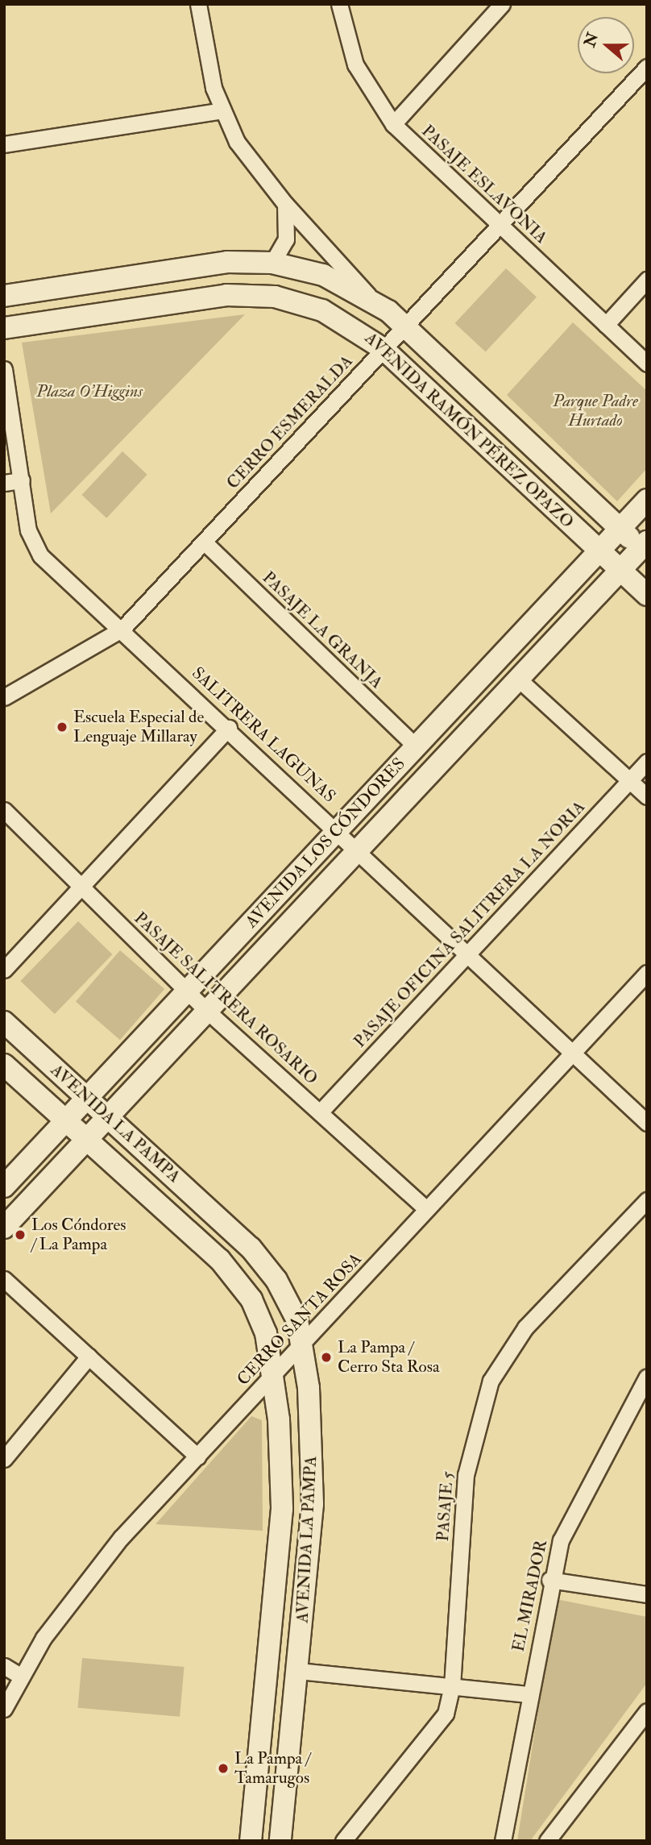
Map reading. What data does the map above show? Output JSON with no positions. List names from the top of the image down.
{
  "streets": {
    "street": [
      "PASAJE ESLAVONIA",
      "CERRO ESMERALDA",
      "AVENIDA RAMÓN PÉREZ OPAZO",
      "PASAJE LA GRANJA",
      "SALITRERA LAGUNAS",
      "AVENIDA LOS CÓNDORES",
      "PASAJE OFICINA SALITRERA LA NORIA",
      "PASAJE SALITRERA ROSARIO",
      "AVENIDA LA PAMPA",
      "CERRO SANTA ROSA",
      "PASAJE 5",
      "EL MIRADOR"
    ]
  },
  "crossings": [
    ["PASAJE ESLAVONIA", "CERRO ESMERALDA"],
    ["CERRO ESMERALDA", "AVENIDA RAMÓN PÉREZ OPAZO"],
    ["CERRO ESMERALDA", "PASAJE LA GRANJA"],
    ["CERRO ESMERALDA", "SALITRERA LAGUNAS"],
    ["AVENIDA RAMÓN PÉREZ OPAZO", "AVENIDA LOS CÓNDORES"],
    ["PASAJE LA GRANJA", "AVENIDA LOS CÓNDORES"],
    ["SALITRERA LAGUNAS", "AVENIDA LOS CÓNDORES"],
    ["SALITRERA LAGUNAS", "PASAJE OFICINA SALITRERA LA NORIA"],
    ["SALITRERA LAGUNAS", "CERRO SANTA ROSA"],
    ["AVENIDA LOS CÓNDORES", "PASAJE SALITRERA ROSARIO"],
    ["AVENIDA LOS CÓNDORES", "AVENIDA LA PAMPA"],
    ["PASAJE OFICINA SALITRERA LA NORIA", "PASAJE SALITRERA ROSARIO"],
    ["PASAJE SALITRERA ROSARIO", "CERRO SANTA ROSA"],
    ["AVENIDA LA PAMPA", "CERRO SANTA ROSA"]
  ],
  "parks": ["Plaza O'Higgins", "Parque Padre Hurtado"],
  "places": [
    "Escuela Especial de Lenguaje Millaray",
    "Los Cóndores / La Pampa",
    "La Pampa / Cerro Sta Rosa",
    "La Pampa / Tamarugos"
  ],
  "north": "left"
}
